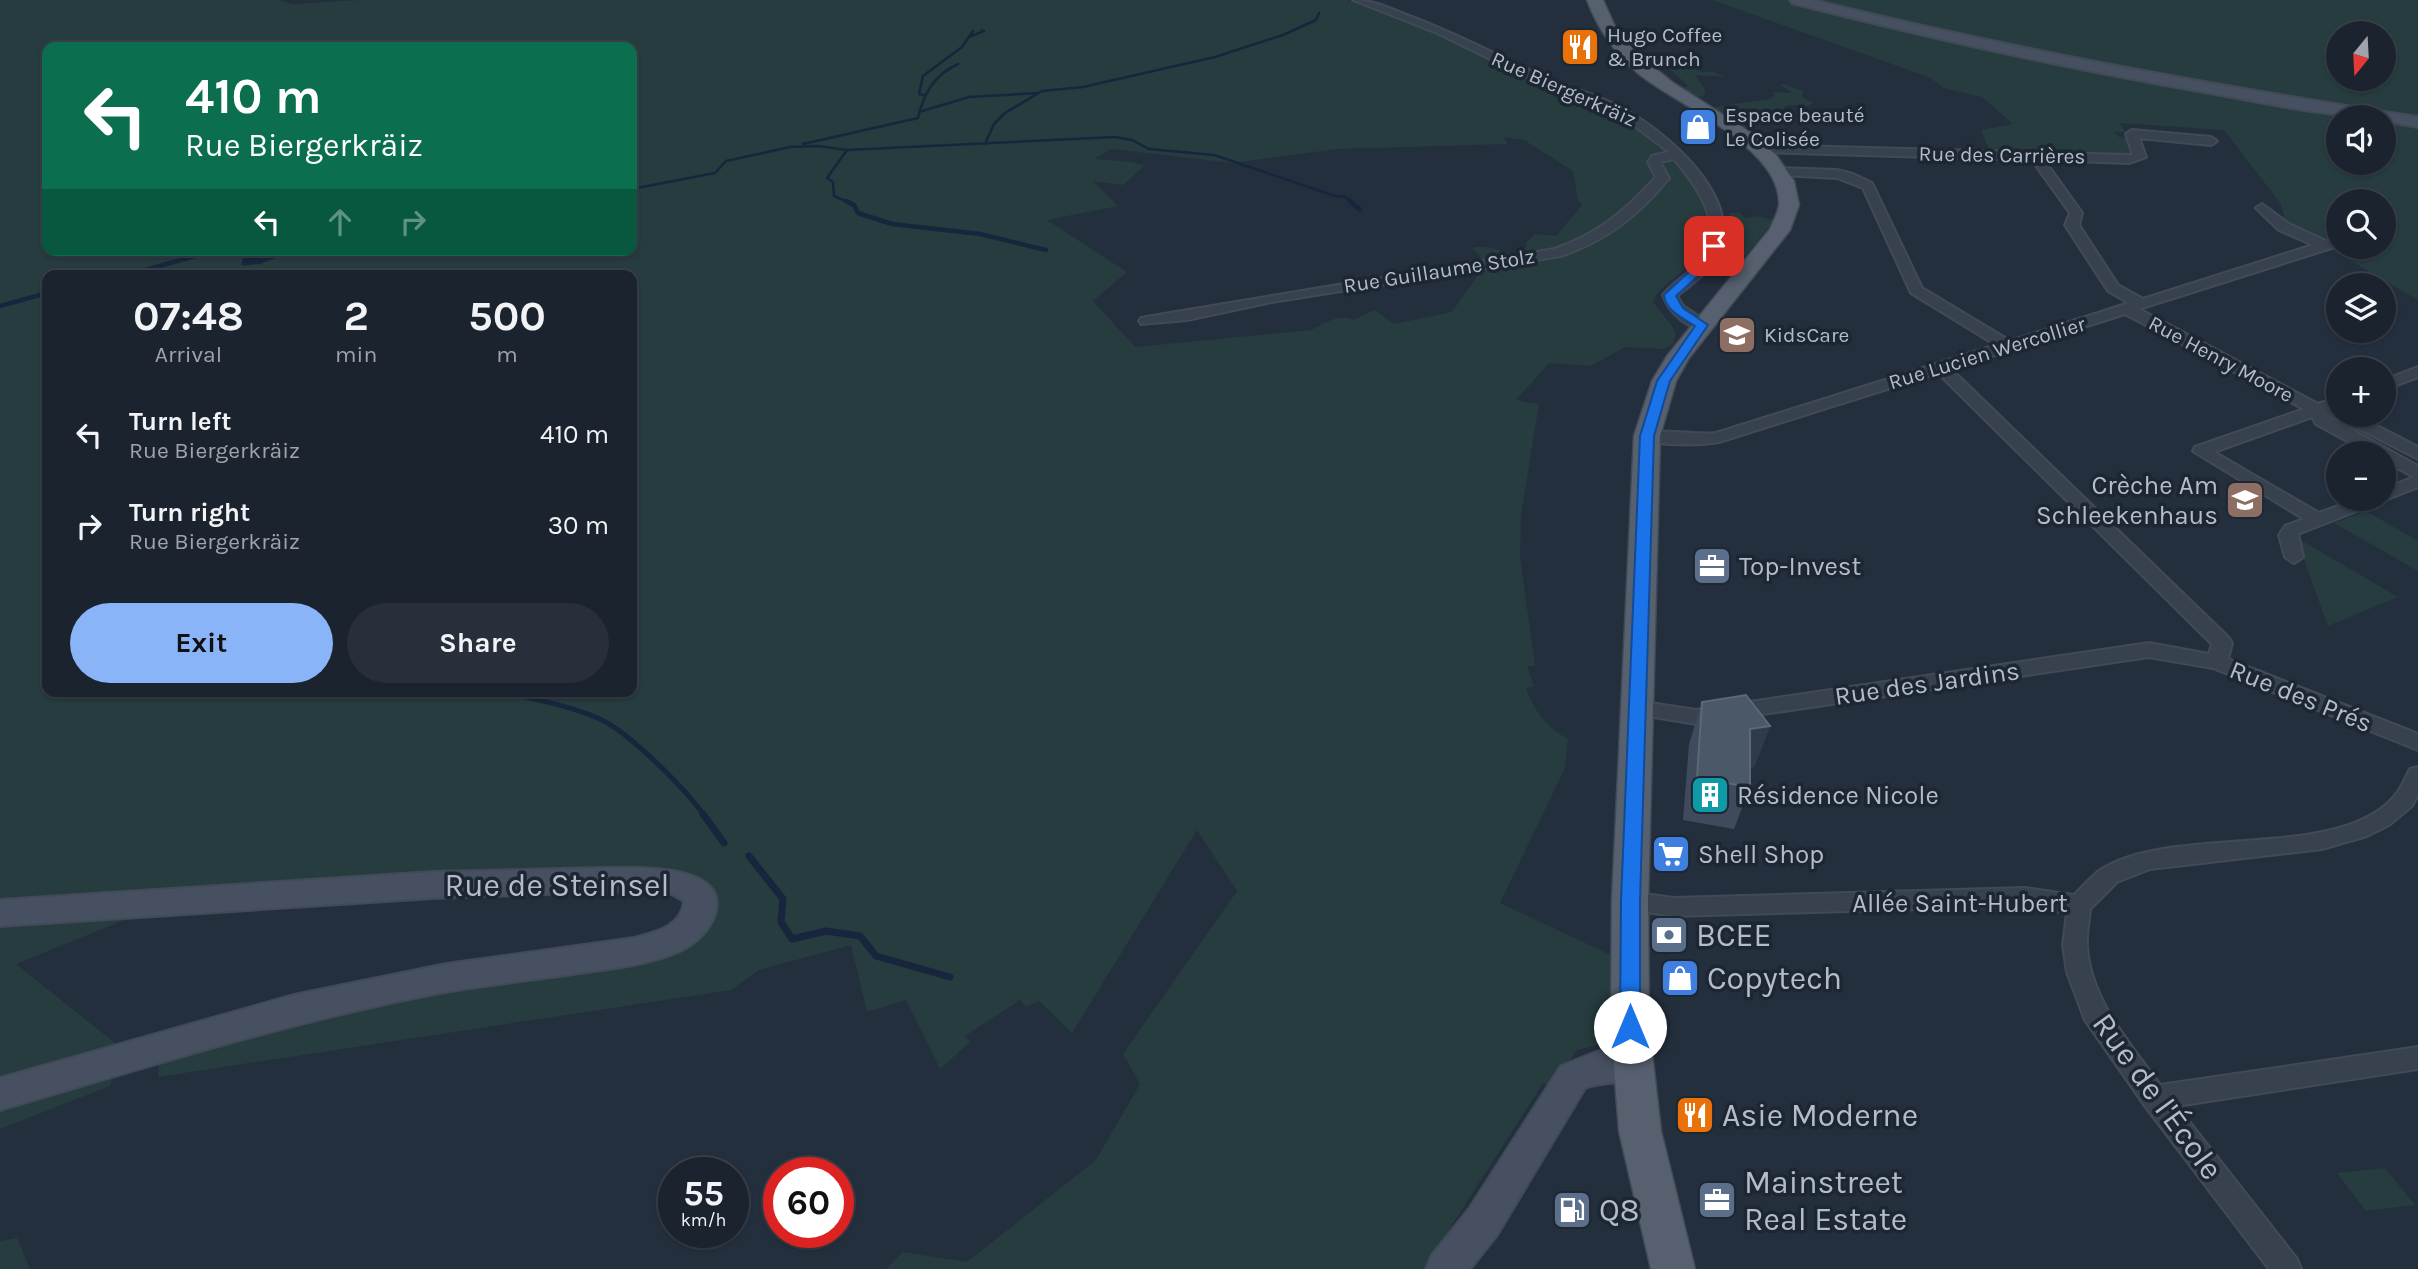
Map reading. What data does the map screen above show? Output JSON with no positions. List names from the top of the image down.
{
  "streets": {
    "street": [
      "Rue Biergerkräiz",
      "Rue des Carrières",
      "Rue Guillaume Stolz",
      "Rue Lucien Wercollier",
      "Rue Henry Moore",
      "Rue des Jardins",
      "Rue des Prés",
      "Rue de Steinsel",
      "Allée Saint-Hubert",
      "Rue de l'École"
    ]
  },
  "crossings": [
    ["Rue Biergerkräiz", "Rue Guillaume Stolz"],
    ["Rue des Carrières", "Rue Henry Moore"],
    ["Rue Lucien Wercollier", "Rue Henry Moore"],
    ["Rue Lucien Wercollier", "Rue des Prés"],
    ["Rue des Jardins", "Rue des Prés"],
    ["Allée Saint-Hubert", "Rue de l'École"]
  ],
  "places": {
    "restaurant": ["Hugo Coffee & Brunch", "Asie Moderne"],
    "shop": ["Espace beauté Le Colisée", "Copytech"],
    "school or university": ["KidsCare", "Crèche Am Schleekenhaus"],
    "office": ["Top-Invest", "Mainstreet Real Estate"],
    "building": ["Résidence Nicole"],
    "supermarket": ["Shell Shop"],
    "bank": ["BCEE"],
    "fuel station": ["Q8"]
  },
  "north": "bottom",
  "page": {
    "map_buttons": ["+", "−"],
    "turn": ["410 m", "Rue Biergerkräiz"],
    "eta": [
      "07:48",
      "Arrival",
      "2",
      "min",
      "500",
      "m"
    ],
    "list": [
      {
        "name": "Turn left",
        "note": "Rue Biergerkräiz",
        "value": "410 m"
      },
      {
        "name": "Turn right",
        "note": "Rue Biergerkräiz",
        "value": "30 m"
      }
    ],
    "buttons": ["Exit", "Share"],
    "speed": "55 km/h",
    "limit": "60"
  }
}
